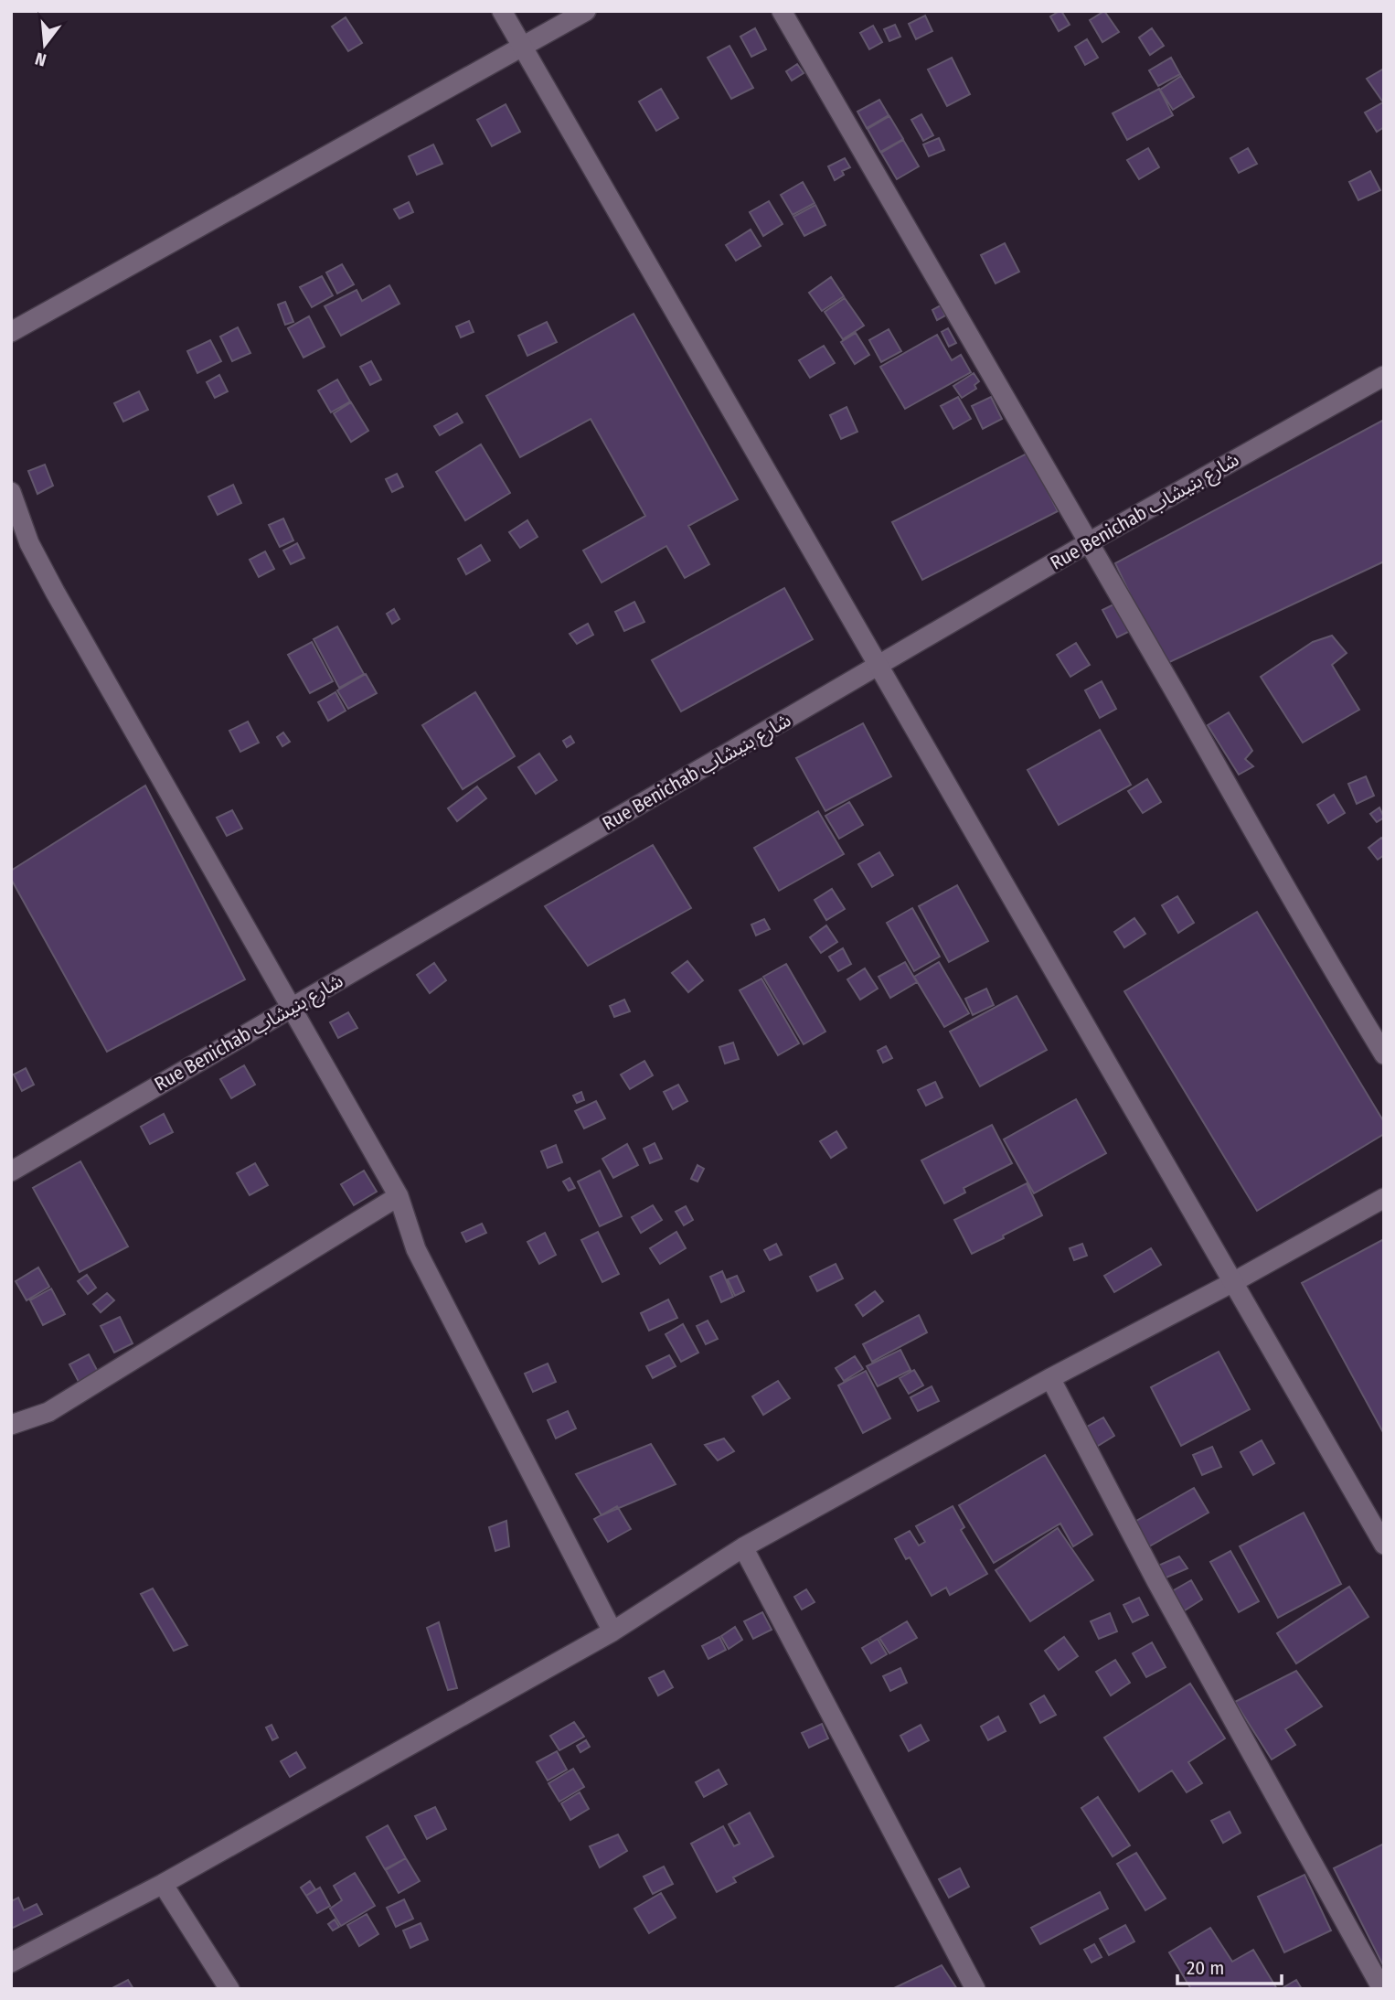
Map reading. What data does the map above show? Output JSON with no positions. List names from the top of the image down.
{
  "streets": {
    "street": ["Rue Benichab شارع بنيشاب"]
  },
  "scale_bar": "20 m",
  "north": "bottom"
}
